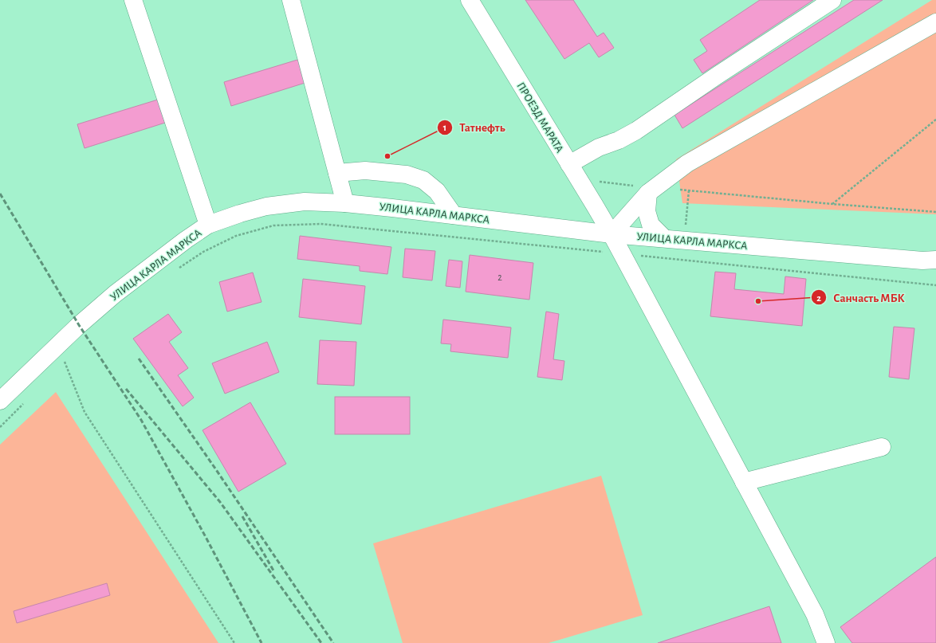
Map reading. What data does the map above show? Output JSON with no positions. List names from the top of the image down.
{
  "streets": {
    "main road": ["ПРОЕЗД МАРАТА", "УЛИЦА КАРЛА МАРКСА"]
  },
  "crossings": [
    ["ПРОЕЗД МАРАТА", "УЛИЦА КАРЛА МАРКСА"]
  ],
  "places": ["Татнефть", "Санчасть МБК"],
  "house_numbers": ["2"]
}
